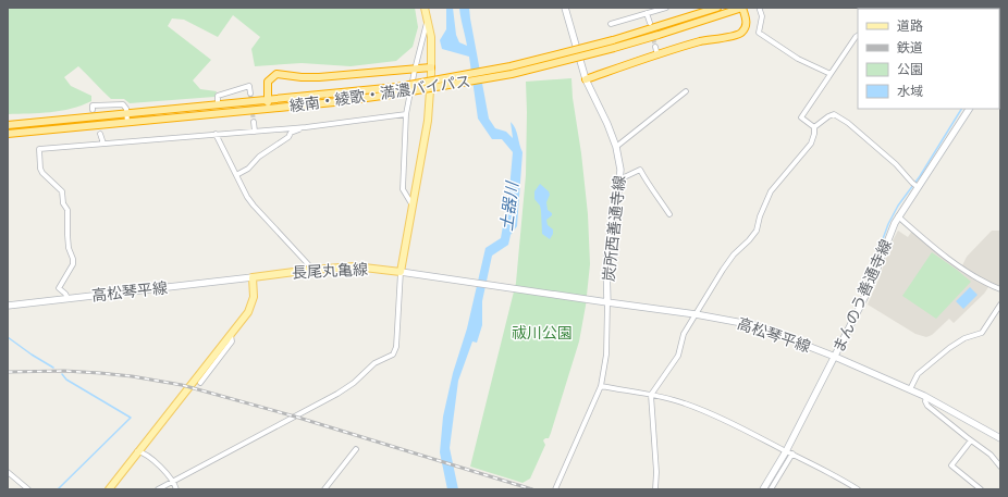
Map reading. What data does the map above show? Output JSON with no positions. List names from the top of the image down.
{
  "streets": {
    "highway": ["綾南・綾歌・満濃バイパス"],
    "main road": [
      "炭所西善通寺線",
      "長尾丸亀線",
      "高松琴平線",
      "まんのう善通寺線"
    ]
  },
  "crossings": [
    ["炭所西善通寺線", "長尾丸亀線"],
    ["炭所西善通寺線", "高松琴平線"],
    ["長尾丸亀線", "高松琴平線"],
    ["高松琴平線", "まんのう善通寺線"]
  ],
  "water": ["土器川"],
  "parks": ["祓川公園"],
  "legend": [
    "道路",
    "鉄道",
    "公園",
    "水域"
  ]
}
